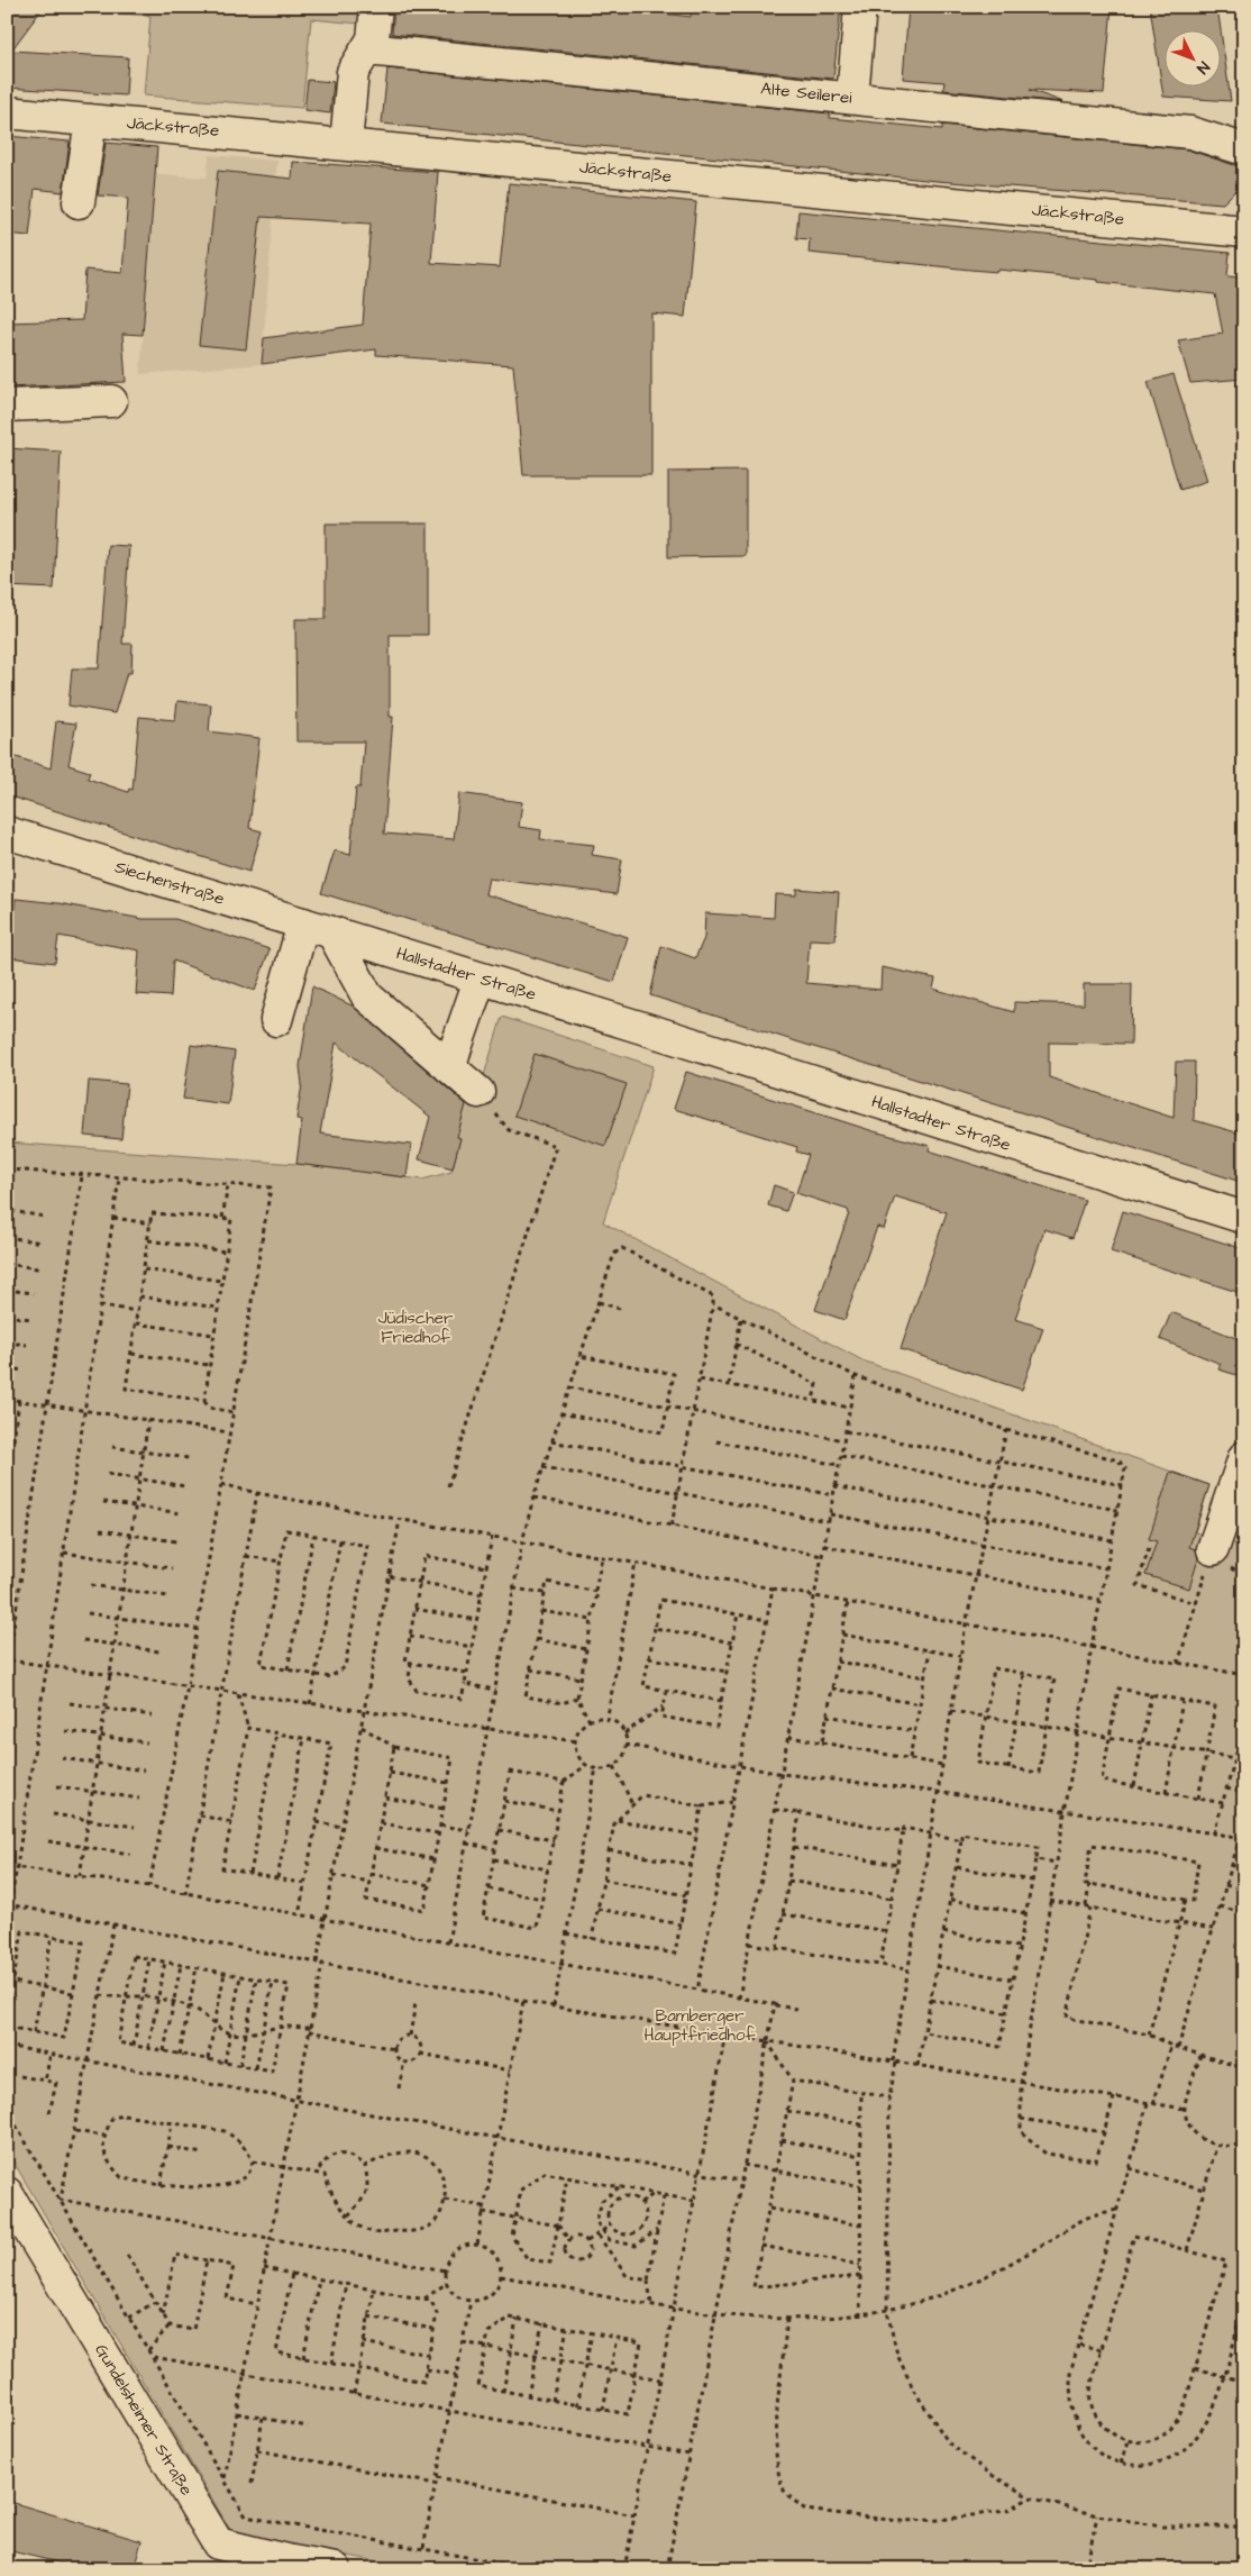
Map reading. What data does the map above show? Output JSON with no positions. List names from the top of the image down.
{
  "streets": {
    "street": [
      "Alte Seilerei",
      "Jäckstraße",
      "Siechenstraße",
      "Hallstadter Straße",
      "Gundelsheimer Straße"
    ]
  },
  "crossings": [
    ["Siechenstraße", "Hallstadter Straße"]
  ],
  "parks": ["Jüdischer Friedhof", "Bamberger Hauptfriedhof"],
  "north": "bottom right"
}
